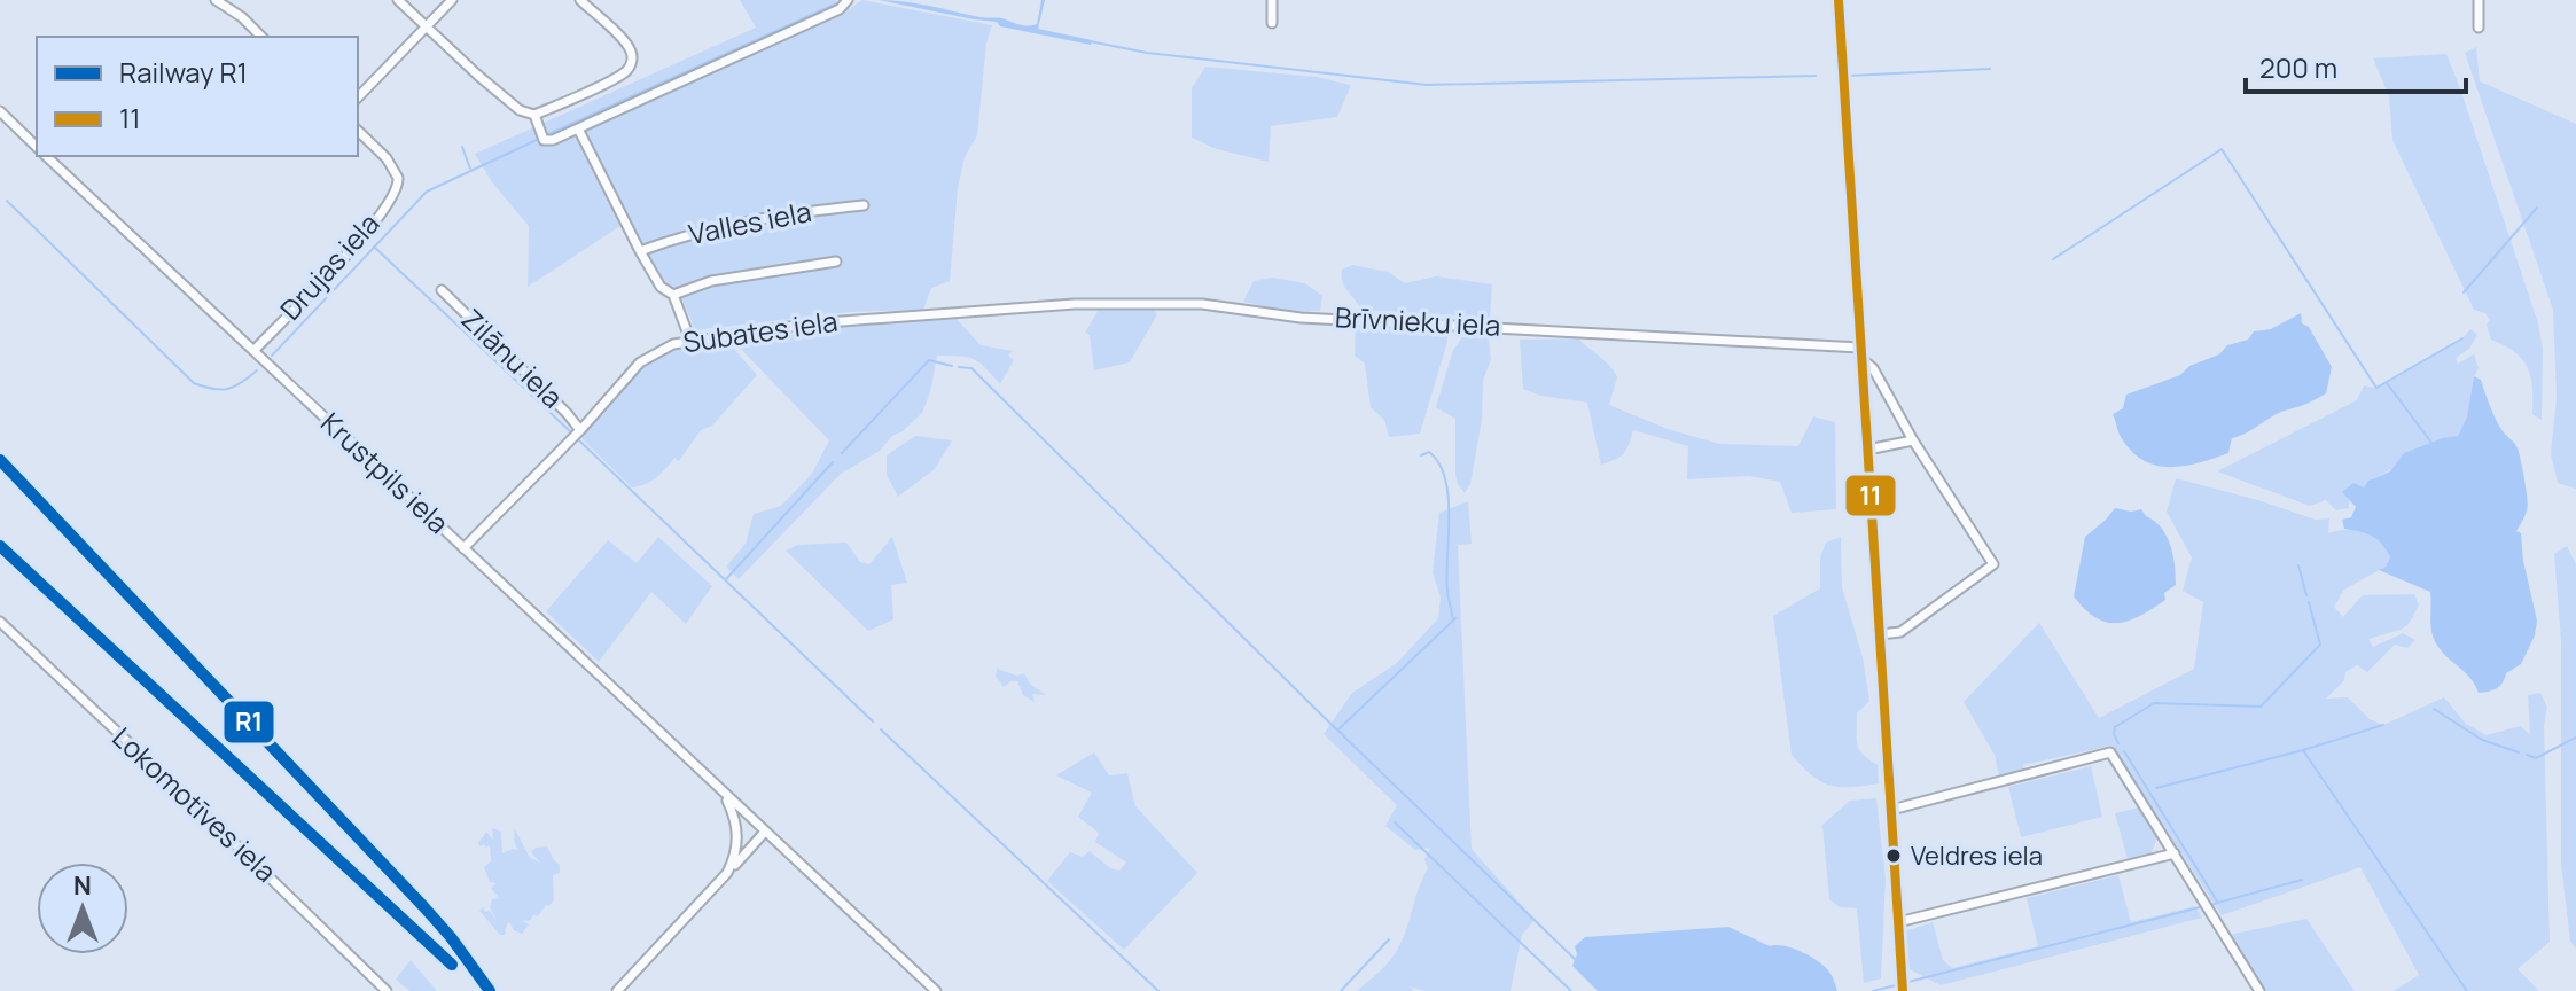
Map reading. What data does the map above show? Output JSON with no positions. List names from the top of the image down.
{
  "streets": {
    "street": [
      "Valles iela",
      "Drujas iela",
      "Brīvnieku iela",
      "Subates iela",
      "Zilānu iela",
      "Krustpils iela",
      "Lokomotīves iela"
    ]
  },
  "crossings": [
    ["Drujas iela", "Krustpils iela"],
    ["Brīvnieku iela", "Subates iela"],
    ["Subates iela", "Zilānu iela"],
    ["Subates iela", "Krustpils iela"]
  ],
  "places": ["Veldres iela"],
  "lines": ["transit line 11", "rail line R1"],
  "legend": ["Railway R1", "11"],
  "scale_bar": "200 m",
  "north": "top"
}
